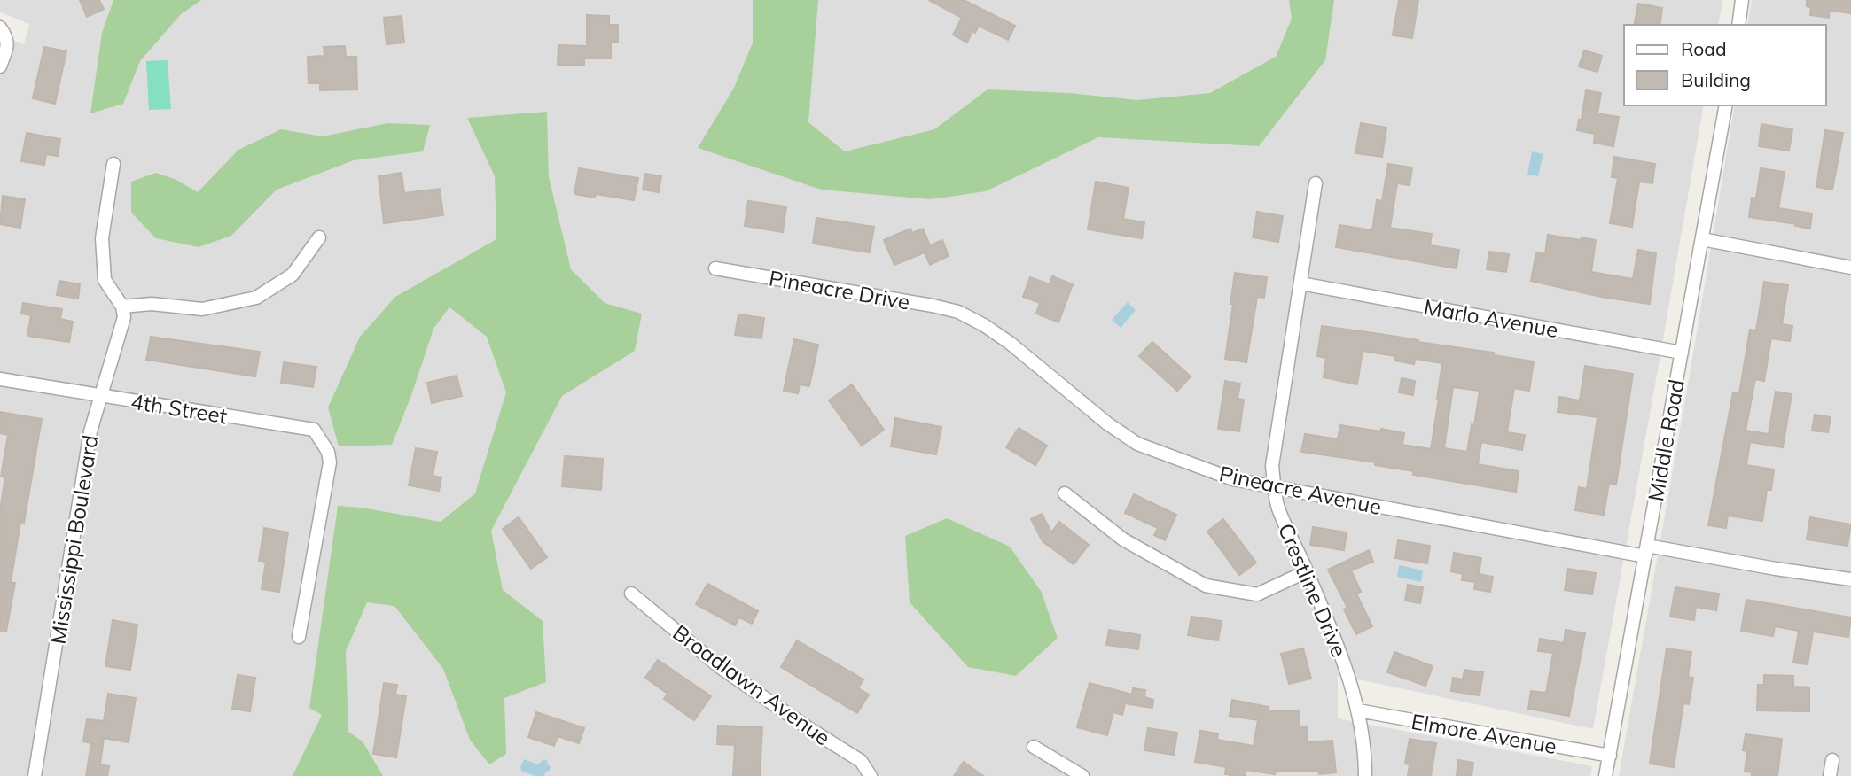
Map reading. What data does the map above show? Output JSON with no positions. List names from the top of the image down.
{
  "streets": {
    "street": [
      "Pineacre Drive",
      "Marlo Avenue",
      "4th Street",
      "Middle Road",
      "Pineacre Avenue",
      "Mississippi Boulevard",
      "Crestline Drive",
      "Broadlawn Avenue",
      "Elmore Avenue"
    ]
  },
  "crossings": [
    ["Pineacre Drive", "Pineacre Avenue"],
    ["Marlo Avenue", "Middle Road"],
    ["Marlo Avenue", "Crestline Drive"],
    ["4th Street", "Mississippi Boulevard"],
    ["Middle Road", "Pineacre Avenue"],
    ["Middle Road", "Elmore Avenue"],
    ["Pineacre Avenue", "Crestline Drive"],
    ["Crestline Drive", "Elmore Avenue"]
  ],
  "legend": ["Road", "Building"]
}
